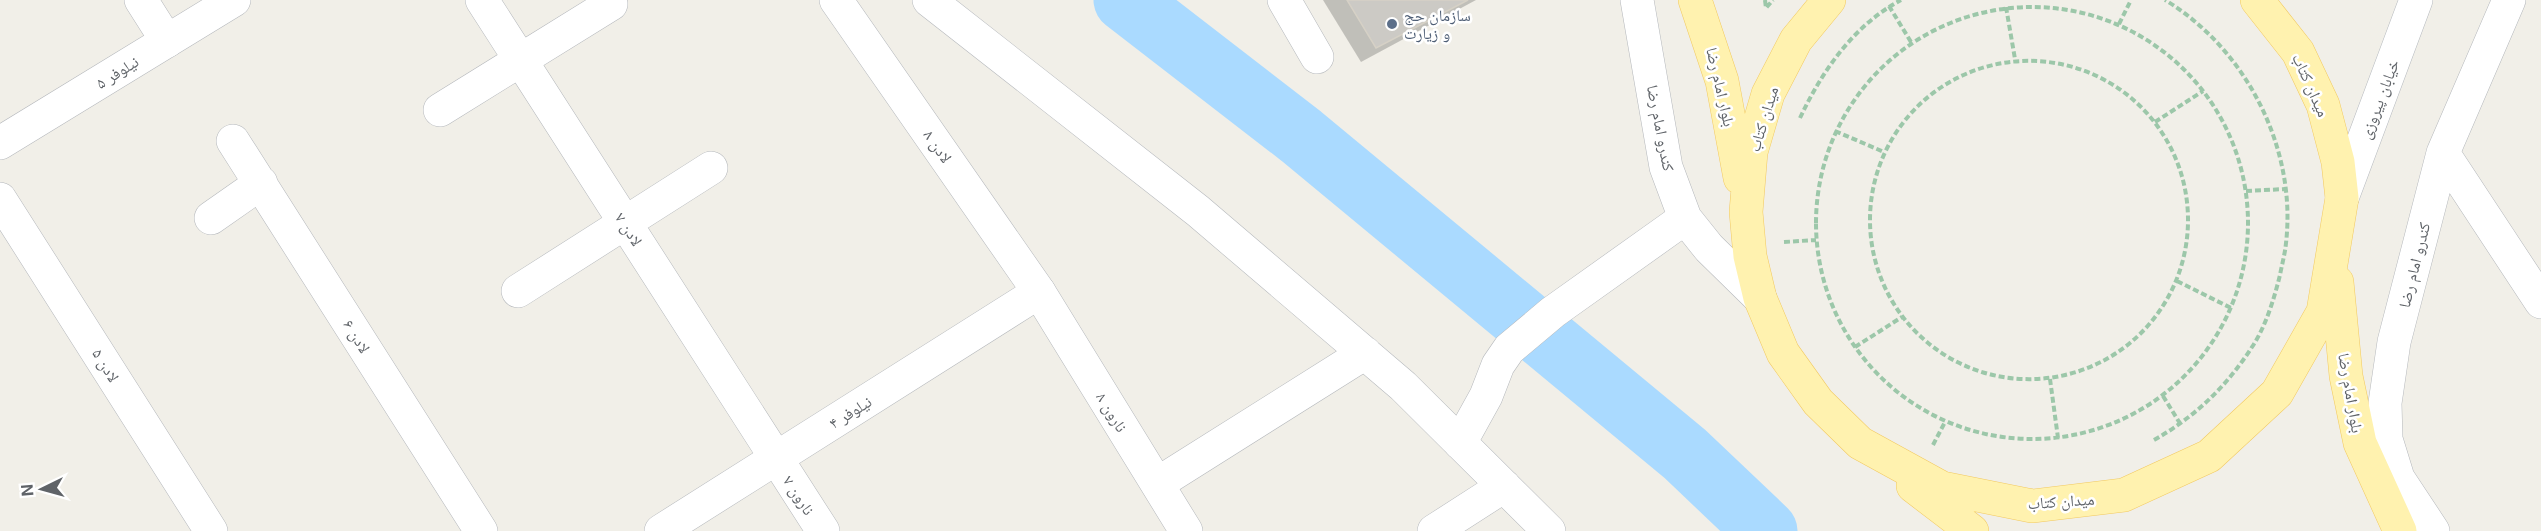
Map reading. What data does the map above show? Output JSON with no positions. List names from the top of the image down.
{
  "streets": {
    "main road": ["میدان کتاب", "بلوار امام رضا"],
    "street": [
      "نیلوفر ۵",
      "خیابان پیروزی",
      "کندرو امام رضا",
      "لادن ۸",
      "لادن ۷",
      "لادن ۶",
      "لادن ۵",
      "نیلوفر ۴",
      "نارون ۸",
      "نارون ۷"
    ]
  },
  "crossings": [
    ["میدان کتاب", "بلوار امام رضا"],
    ["میدان کتاب", "خیابان پیروزی"],
    ["میدان کتاب", "کندرو امام رضا"],
    ["لادن ۸", "نیلوفر ۴"],
    ["لادن ۸", "نارون ۸"],
    ["لادن ۷", "نیلوفر ۴"],
    ["لادن ۷", "نارون ۷"],
    ["نیلوفر ۴", "نارون ۸"],
    ["نیلوفر ۴", "نارون ۷"]
  ],
  "places": ["سازمان حج و زیارت"],
  "north": "left"
}
